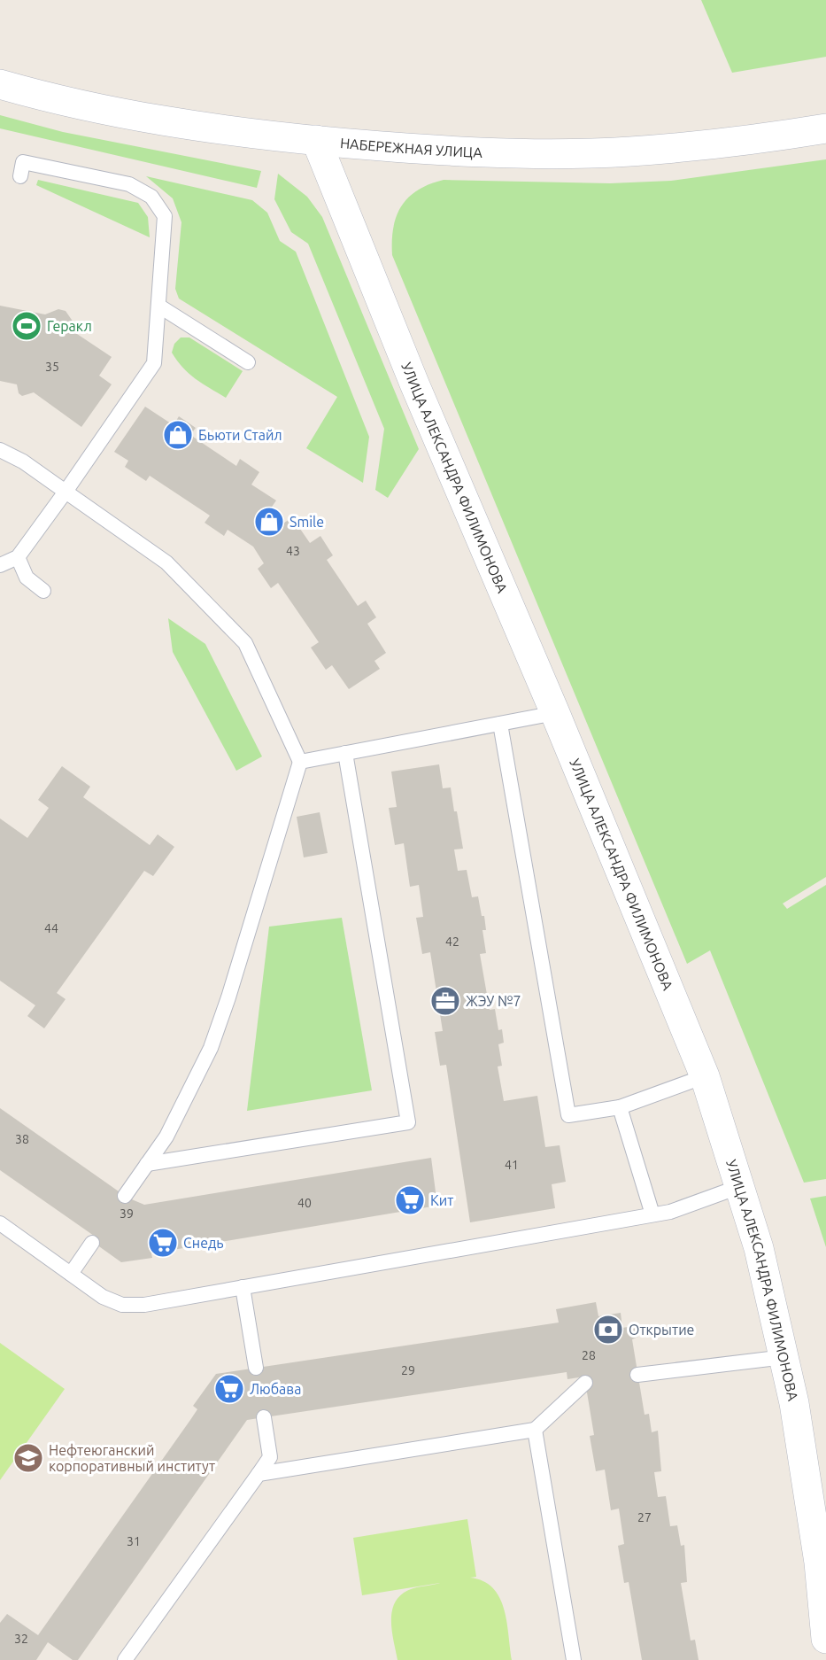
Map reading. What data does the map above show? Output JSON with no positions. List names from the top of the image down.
{
  "streets": {
    "main road": ["НАБЕРЕЖНАЯ УЛИЦА", "УЛИЦА АЛЕКСАНДРА ФИЛИМОНОВА"]
  },
  "crossings": [
    ["НАБЕРЕЖНАЯ УЛИЦА", "УЛИЦА АЛЕКСАНДРА ФИЛИМОНОВА"]
  ],
  "places": {
    "sports": ["Геракл"],
    "shop": ["Бьюти Стайл", "Smile"],
    "office": ["ЖЭУ №7"],
    "supermarket": ["Кит", "Снедь", "Любава"],
    "bank": ["Открытие"],
    "school or university": ["Нефтеюганский корпоративный институт"]
  },
  "house_numbers": [
    "35",
    "43",
    "44",
    "42",
    "38",
    "41",
    "40",
    "39",
    "28",
    "29",
    "27",
    "31",
    "32"
  ]
}
